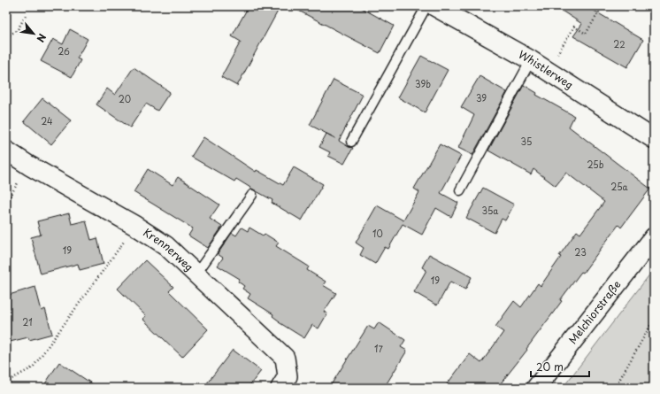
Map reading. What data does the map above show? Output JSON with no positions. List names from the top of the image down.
{
  "streets": {
    "street": ["Whistlerweg", "Krennerweg", "Melchiorstraße"]
  },
  "house_numbers": [
    "22",
    "26",
    "39b",
    "39",
    "20",
    "24",
    "35",
    "25b",
    "25a",
    "35a",
    "10",
    "19",
    "23",
    "19",
    "21",
    "17"
  ],
  "scale_bar": "20 m",
  "north": "bottom right"
}
